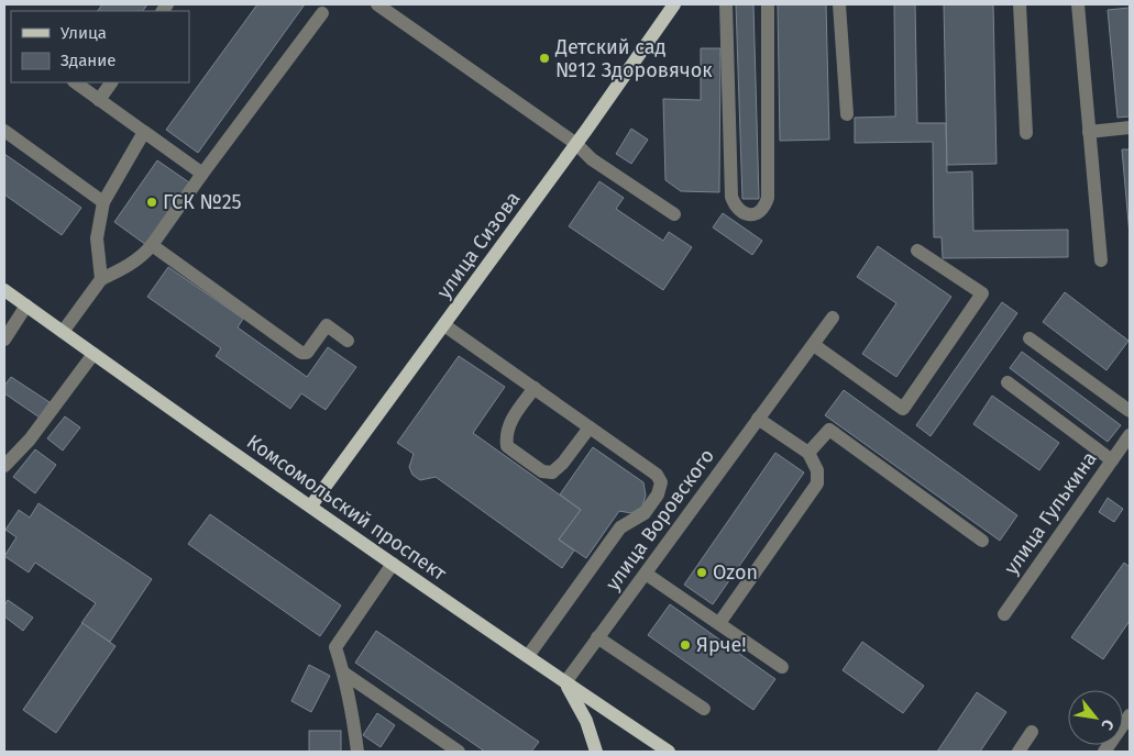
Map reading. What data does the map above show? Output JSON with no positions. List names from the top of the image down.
{
  "streets": {
    "main road": ["улица Сизова", "Комсомольский проспект"],
    "street": ["улица Гулькина", "улица Воровского"]
  },
  "crossings": [
    ["улица Сизова", "Комсомольский проспект"],
    ["Комсомольский проспект", "улица Воровского"]
  ],
  "places": [
    "Детский сад №12 Здоровячок",
    "ГСК №25",
    "Ozon",
    "Ярче!"
  ],
  "legend": ["Улица", "Здание"],
  "north": "bottom right"
}
